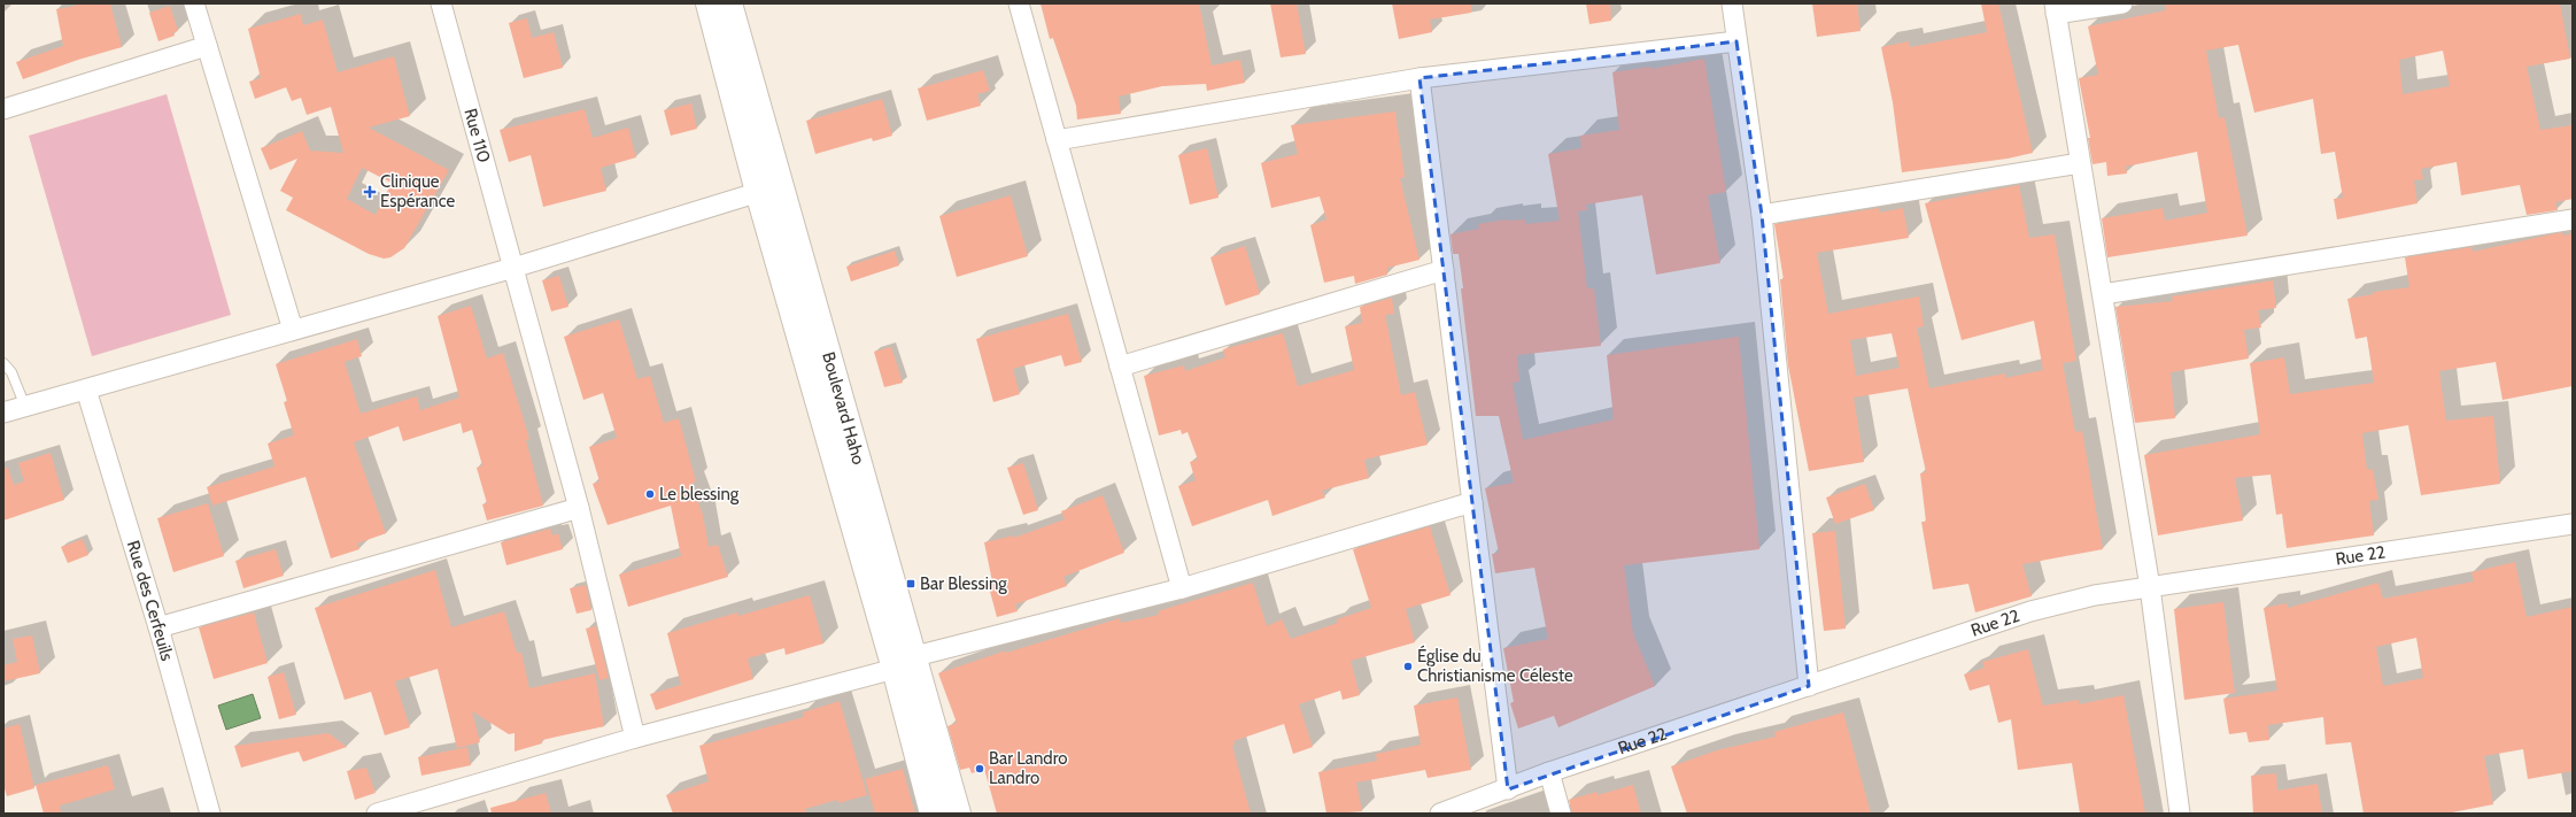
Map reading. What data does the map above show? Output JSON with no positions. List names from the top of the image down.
{
  "streets": {
    "main road": ["Boulevard Haho"],
    "street": ["Rue 110", "Rue 22", "Rue des Cerfeuils"]
  },
  "places": {
    "health": ["Clinique Espérance"],
    "other": ["Le blessing", "Église du Christianisme Céleste", "Bar Landro Landro"],
    "transit": ["Bar Blessing"]
  }
}
